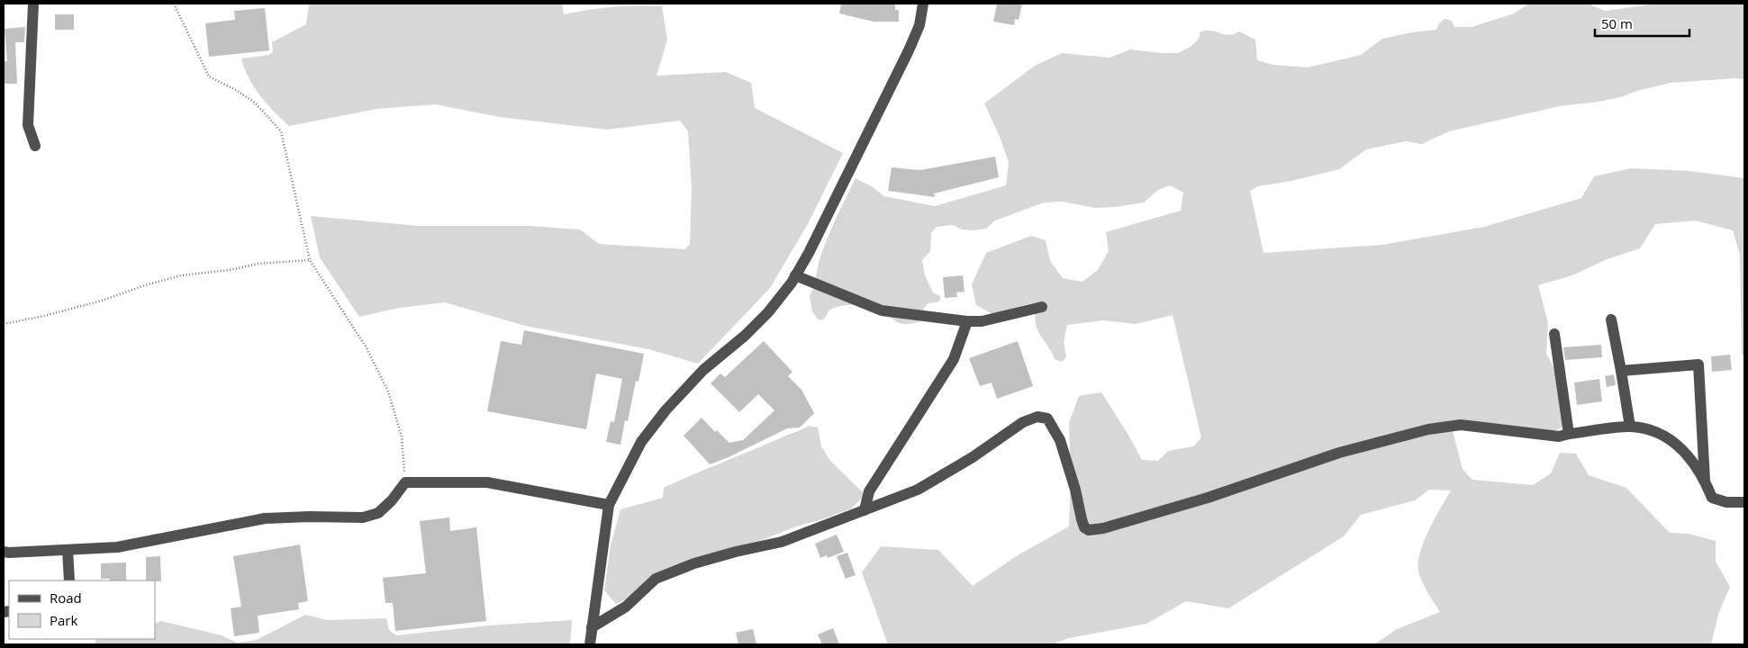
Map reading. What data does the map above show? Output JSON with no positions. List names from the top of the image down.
{
  "legend": ["Road", "Park"],
  "scale_bar": "50 m"
}
